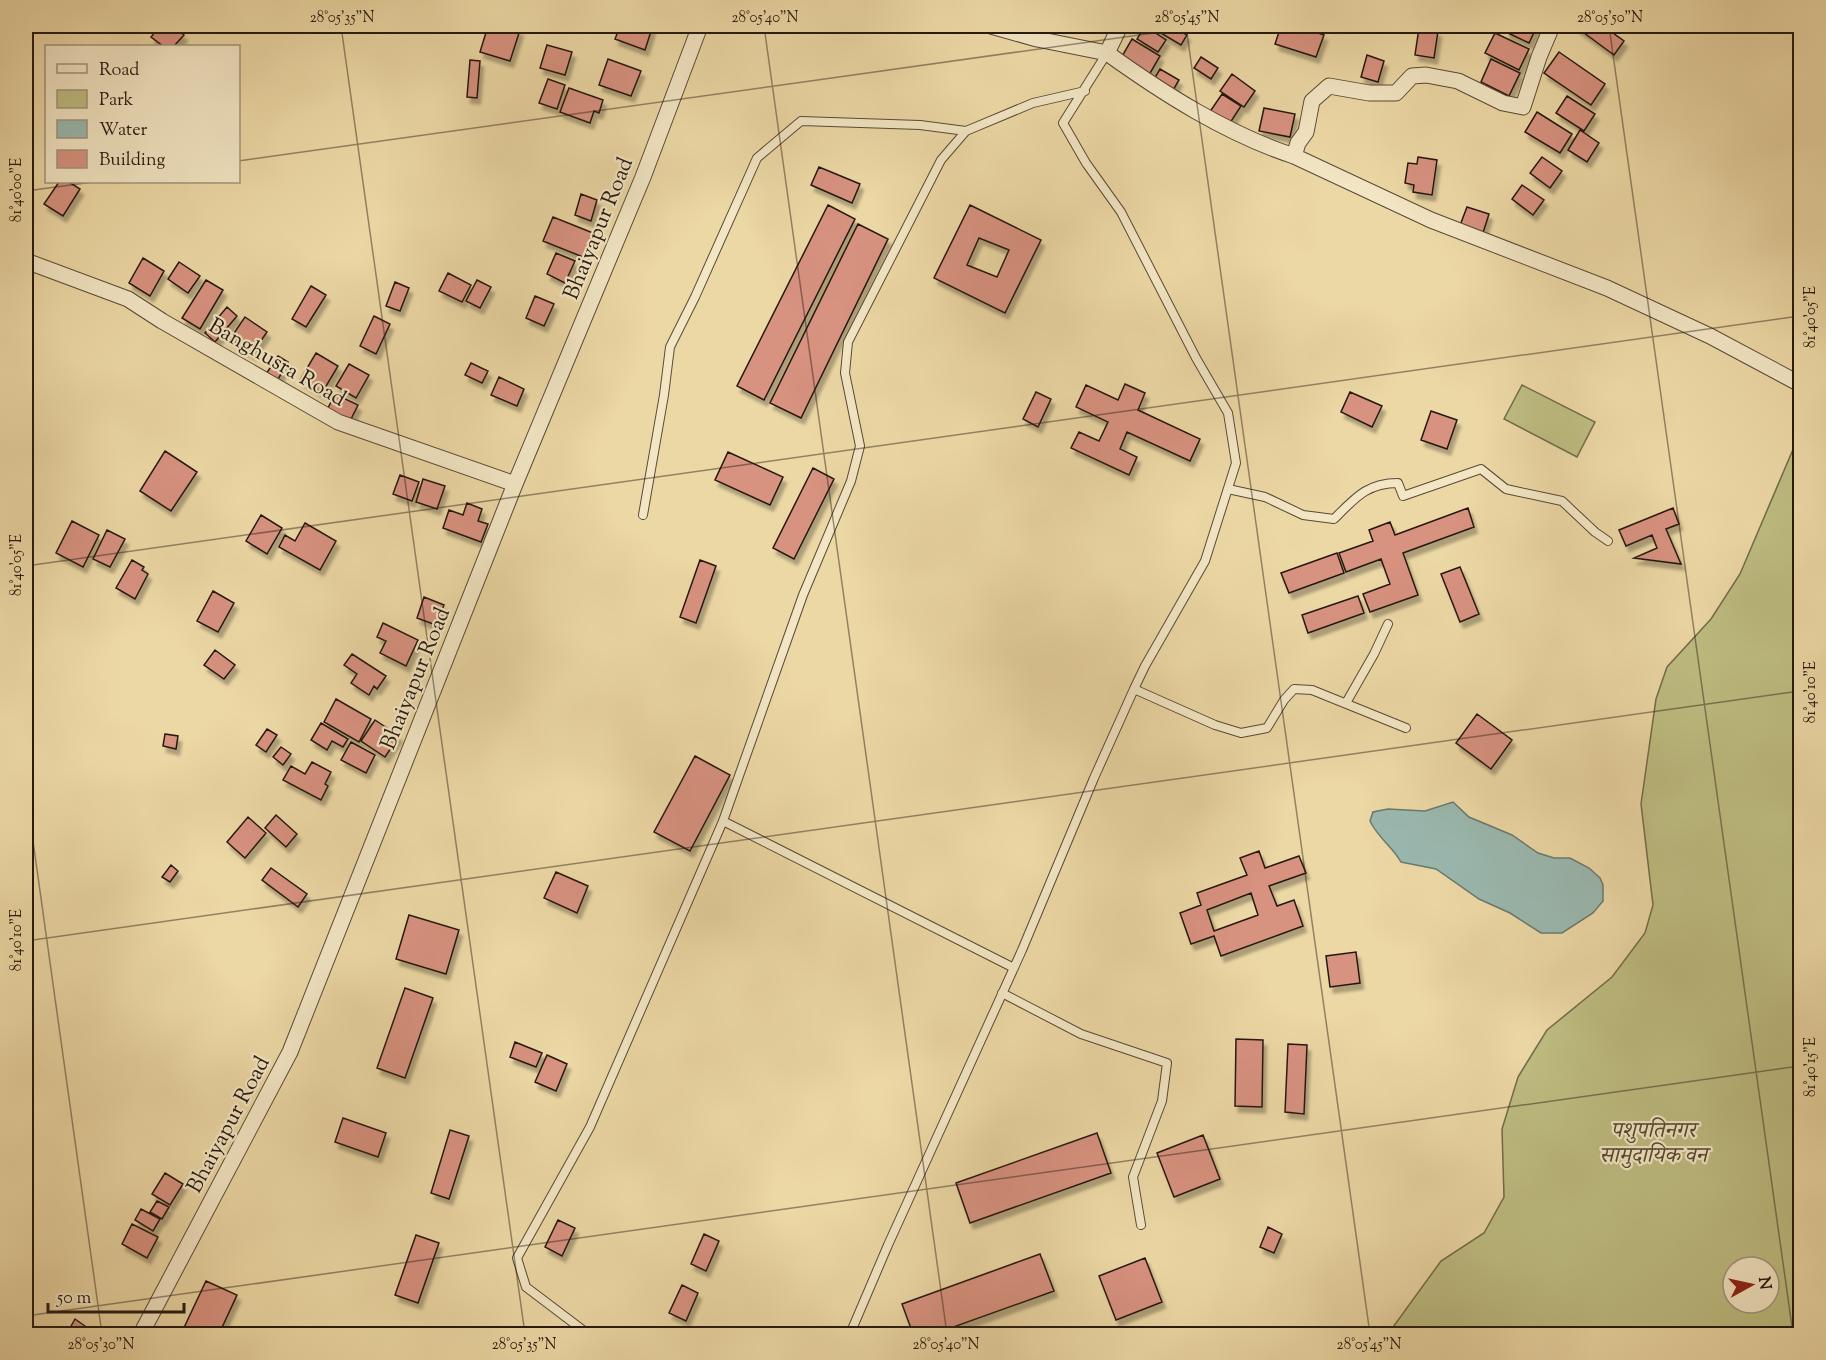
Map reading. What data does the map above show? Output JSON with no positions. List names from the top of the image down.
{
  "streets": {
    "street": ["Bhaiyapur Road", "Banghusra Road"]
  },
  "crossings": [
    ["Bhaiyapur Road", "Banghusra Road"]
  ],
  "parks": ["पशुपतिनगर सामुदायिक वन"],
  "legend": [
    "Road",
    "Park",
    "Water",
    "Building"
  ],
  "scale_bar": "50 m",
  "north": "right",
  "coordinates": [
    "28°05'35\"N",
    "28°05'40\"N",
    "28°05'45\"N",
    "28°05'50\"N",
    "81°40'00\"E",
    "81°40'05\"E",
    "81°40'10\"E",
    "81°40'15\"E",
    "28°05'30\"N"
  ]
}
